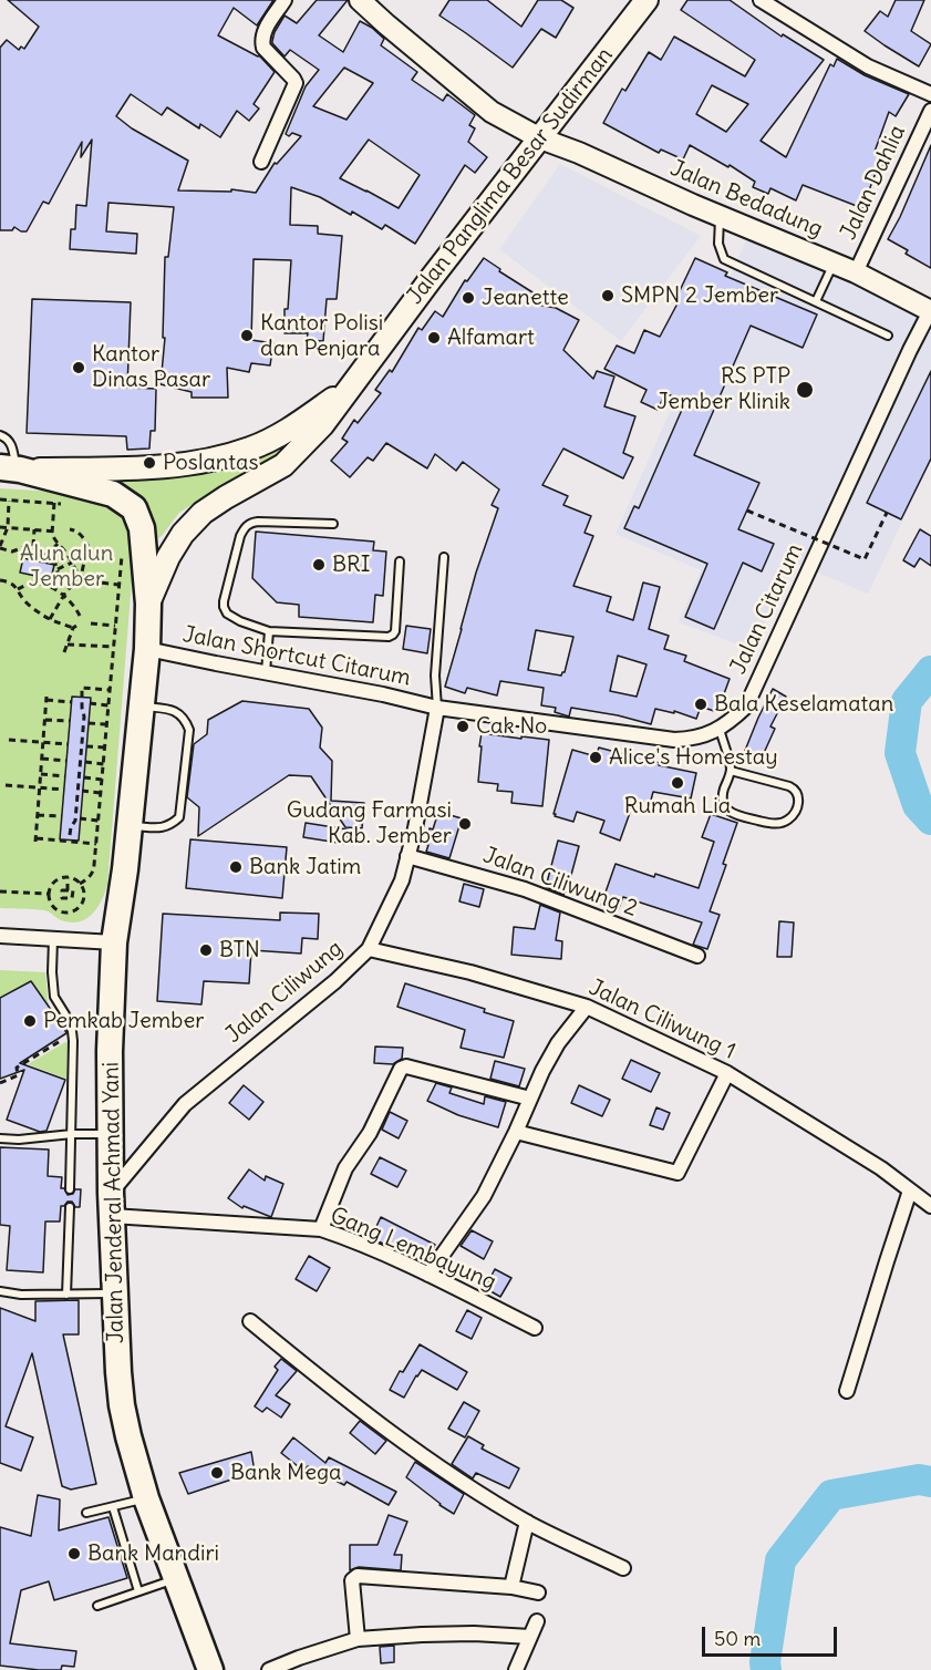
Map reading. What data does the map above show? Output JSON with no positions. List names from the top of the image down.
{
  "streets": {
    "highway": ["Jalan Jenderal Achmad Yani"],
    "main road": ["Jalan Panglima Besar Sudirman", "Jalan Bedadung"],
    "street": [
      "Jalan Dahlia",
      "Jalan Citarum",
      "Jalan Shortcut Citarum",
      "Jalan Ciliwung 2",
      "Jalan Ciliwung",
      "Jalan Ciliwung 1",
      "Gang Lembayung"
    ]
  },
  "crossings": [
    ["Jalan Panglima Besar Sudirman", "Jalan Bedadung"],
    ["Jalan Panglima Besar Sudirman", "Jalan Jenderal Achmad Yani"],
    ["Jalan Dahlia", "Jalan Bedadung"],
    ["Jalan Bedadung", "Jalan Citarum"],
    ["Jalan Citarum", "Jalan Shortcut Citarum"],
    ["Jalan Citarum", "Jalan Ciliwung"],
    ["Jalan Shortcut Citarum", "Jalan Ciliwung"],
    ["Jalan Shortcut Citarum", "Jalan Jenderal Achmad Yani"],
    ["Jalan Ciliwung 2", "Jalan Ciliwung"],
    ["Jalan Ciliwung", "Jalan Ciliwung 1"],
    ["Jalan Ciliwung", "Jalan Jenderal Achmad Yani"],
    ["Jalan Ciliwung", "Gang Lembayung"],
    ["Jalan Jenderal Achmad Yani", "Gang Lembayung"]
  ],
  "parks": ["Alun alun Jember"],
  "places": [
    "SMPN 2 Jember",
    "Jeanette",
    "Kantor Polisi dan Penjara",
    "Alfamart",
    "Kantor Dinas Pasar",
    "RS PTP Jember Klinik",
    "Poslantas",
    "BRI",
    "Bala Keselamatan",
    "Cak No",
    "Alice's Homestay",
    "Rumah Lia",
    "Gudang Farmasi Kab. Jember",
    "Bank Jatim",
    "BTN",
    "Pemkab Jember",
    "Bank Mega",
    "Bank Mandiri"
  ],
  "scale_bar": "50 m"
}
